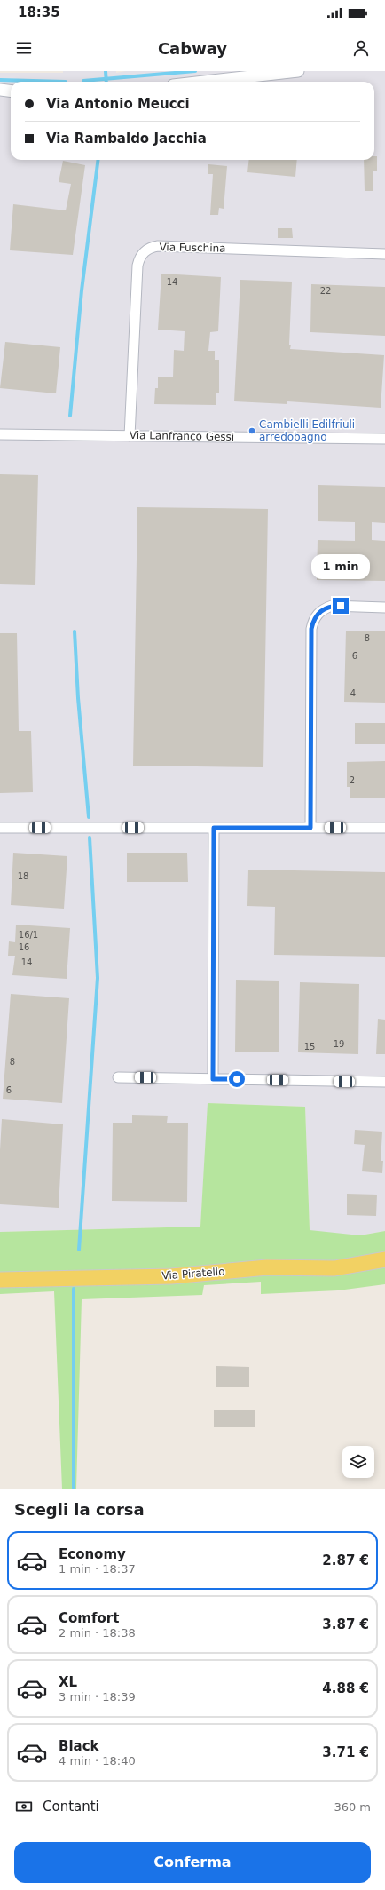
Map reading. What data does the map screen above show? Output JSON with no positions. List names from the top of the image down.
{
  "streets": {
    "main road": ["Via Piratello"],
    "street": ["Via Fuschina", "Via Lanfranco Gessi"]
  },
  "crossings": [
    ["Via Fuschina", "Via Lanfranco Gessi"]
  ],
  "places": ["Cambielli Edilfriuli arredobagno"],
  "house_numbers": [
    "14",
    "22",
    "8",
    "6",
    "4",
    "2",
    "18",
    "16/1",
    "16",
    "14",
    "19",
    "15",
    "8",
    "6"
  ],
  "page": {
    "status": "18:35",
    "header": "Cabway",
    "banner": ["Via Antonio Meucci", "Via Rambaldo Jacchia"],
    "bubble": "1 min",
    "heading": "Scegli la corsa",
    "list": [
      {
        "name": "Economy",
        "note": "1 min · 18:37",
        "value": "2.87 €"
      },
      {
        "name": "Comfort",
        "note": "2 min · 18:38",
        "value": "3.87 €"
      },
      {
        "name": "XL",
        "note": "3 min · 18:39",
        "value": "4.88 €"
      },
      {
        "name": "Black",
        "note": "4 min · 18:40",
        "value": "3.71 €"
      }
    ],
    "pay": ["Contanti", "360 m"],
    "buttons": "Conferma"
  }
}
